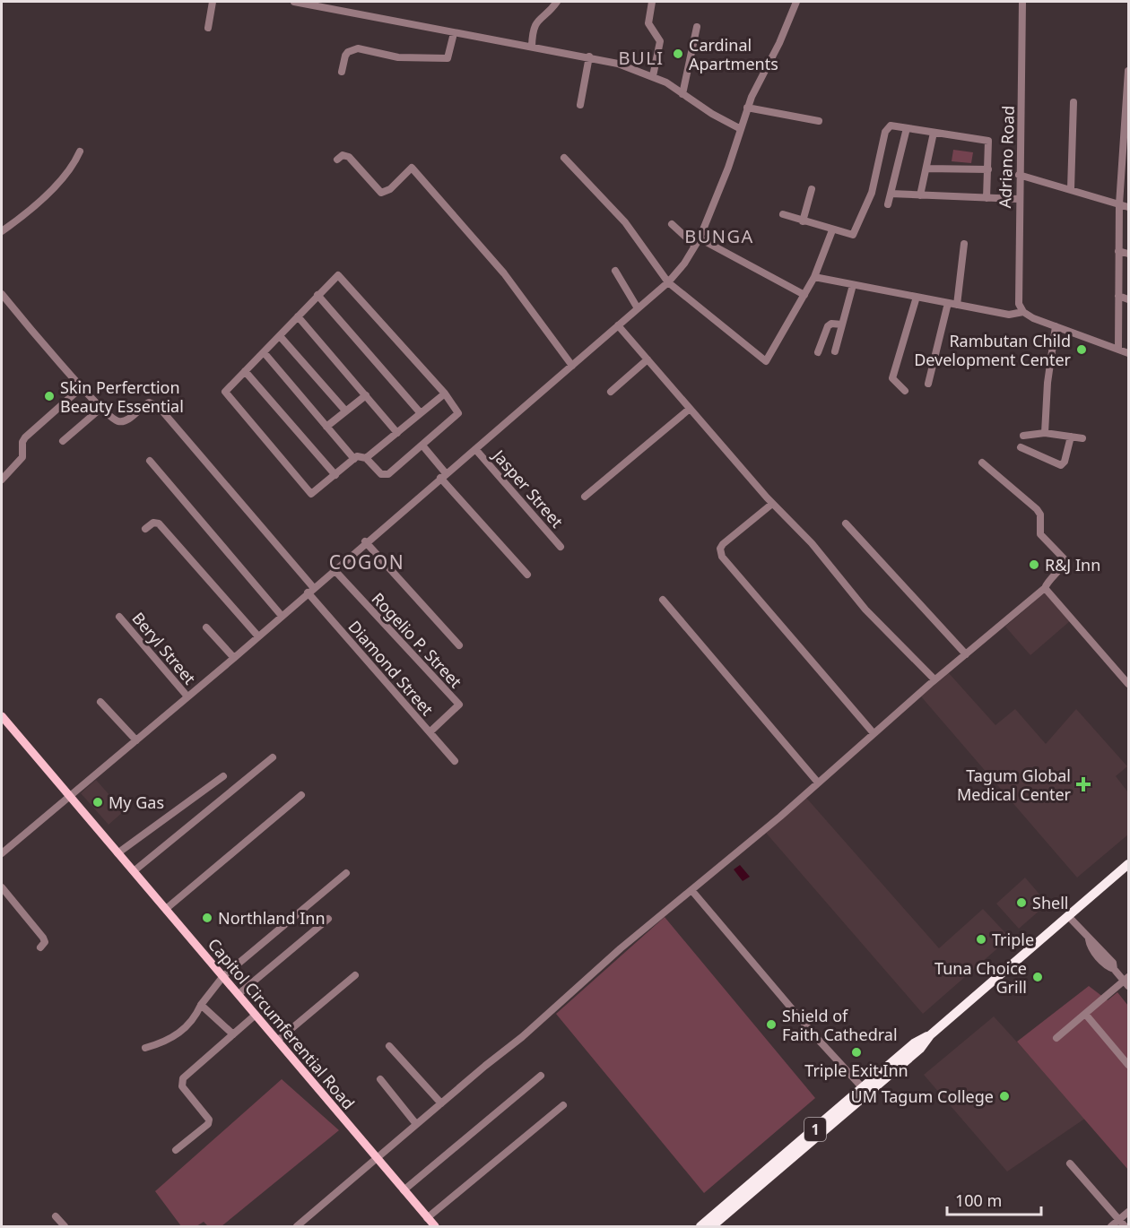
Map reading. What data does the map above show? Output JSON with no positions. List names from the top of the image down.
{
  "streets": {
    "highway": ["1"],
    "main road": ["Capitol Circumferential Road"],
    "street": [
      "Adriano Road",
      "Jasper Street",
      "Rogelio P. Street",
      "Beryl Street",
      "Diamond Street"
    ]
  },
  "crossings": [
    ["Rogelio P. Street", "Diamond Street"]
  ],
  "districts": ["BULI", "BUNGA", "COGON"],
  "places": {
    "other": [
      "Cardinal Apartments",
      "Rambutan Child Development Center",
      "Skin Perferction Beauty Essential",
      "R&J Inn",
      "My Gas",
      "Shell",
      "Northland Inn",
      "Triple",
      "Tuna Choice Grill",
      "Shield of Faith Cathedral",
      "Triple Exit Inn",
      "UM Tagum College"
    ],
    "health": ["Tagum Global Medical Center"]
  },
  "scale_bar": "100 m"
}
